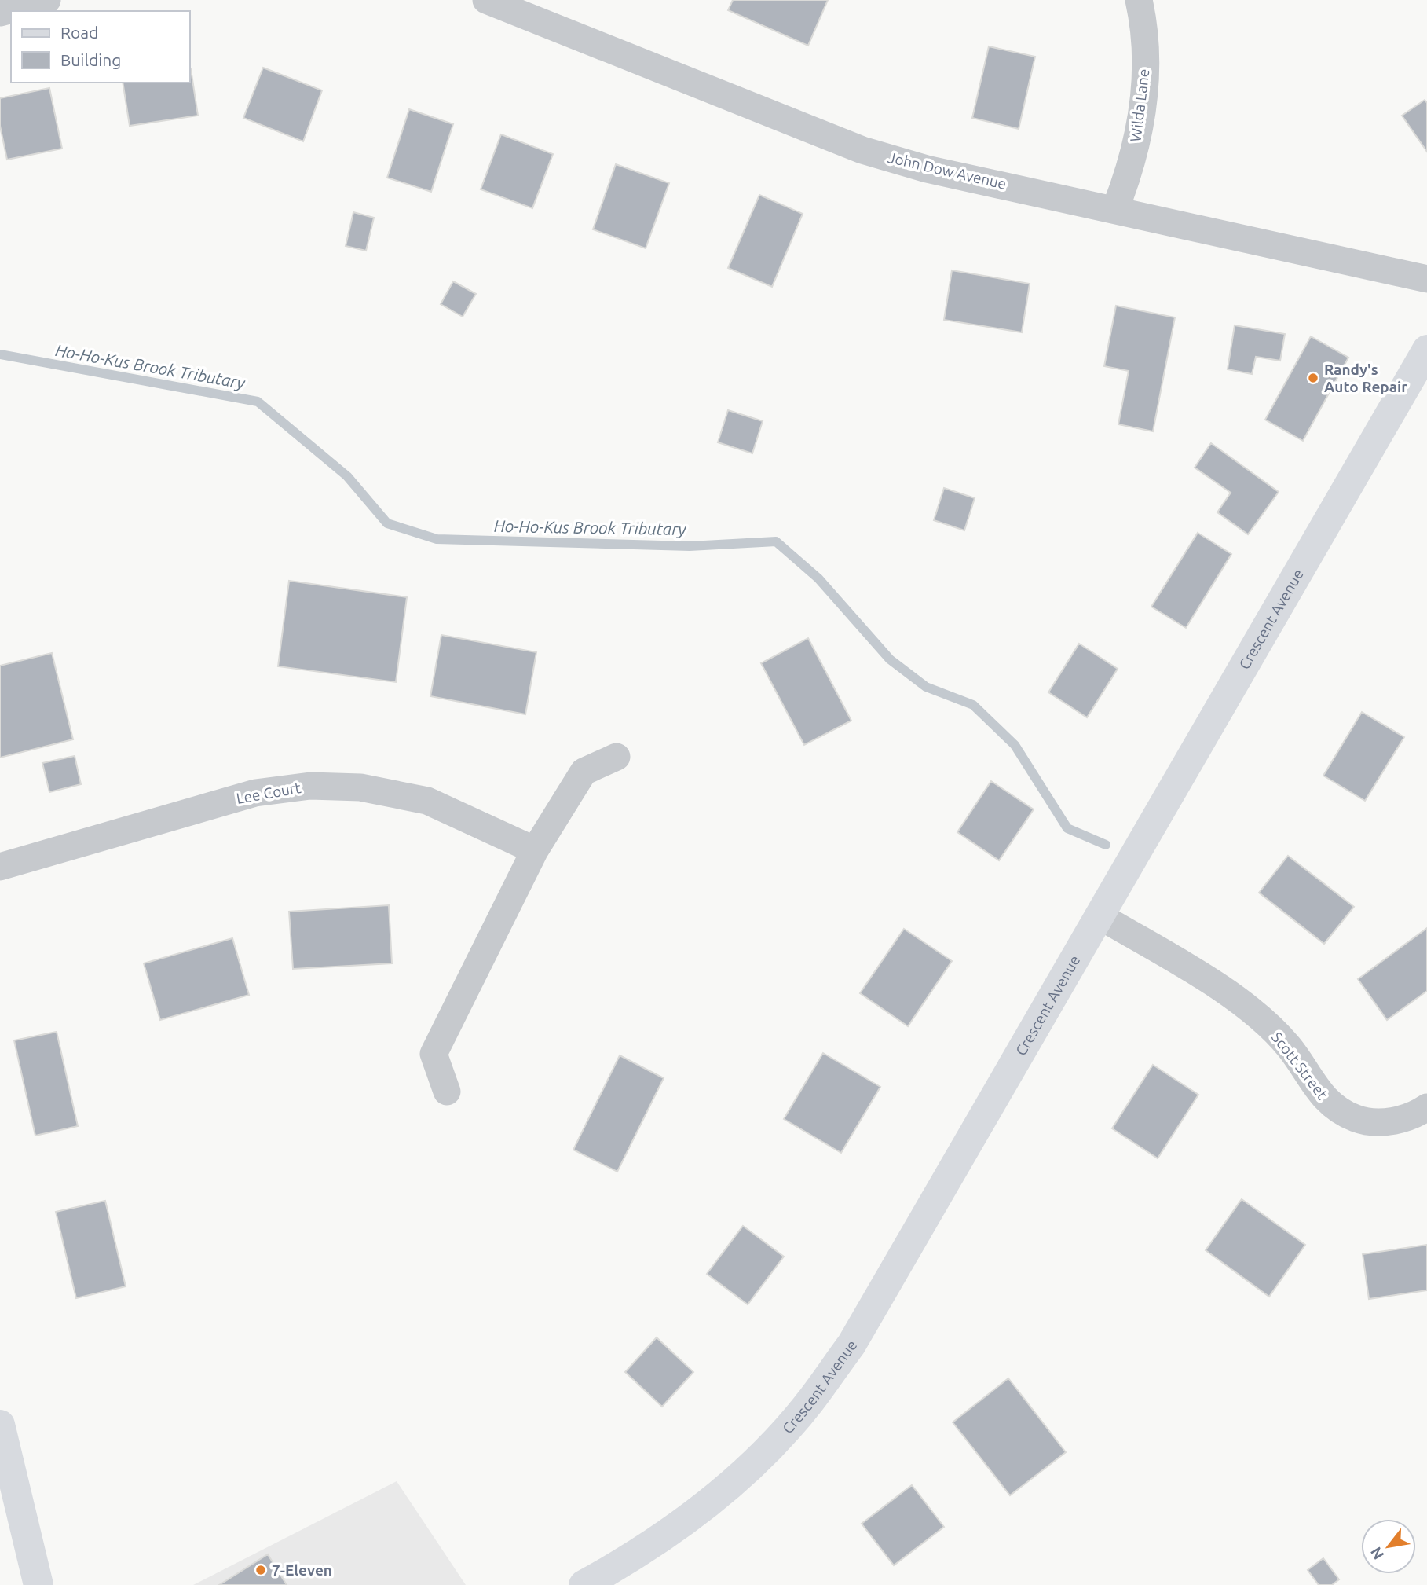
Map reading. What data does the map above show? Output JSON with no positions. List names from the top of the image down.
{
  "streets": {
    "main road": ["Crescent Avenue"],
    "street": [
      "Wilda Lane",
      "John Dow Avenue",
      "Lee Court",
      "Scott Street"
    ]
  },
  "crossings": [
    ["Wilda Lane", "John Dow Avenue"],
    ["Crescent Avenue", "Scott Street"]
  ],
  "water": ["Ho-Ho-Kus Brook Tributary"],
  "places": ["Randy's Auto Repair", "7-Eleven"],
  "legend": ["Road", "Building"],
  "north": "bottom left"
}
